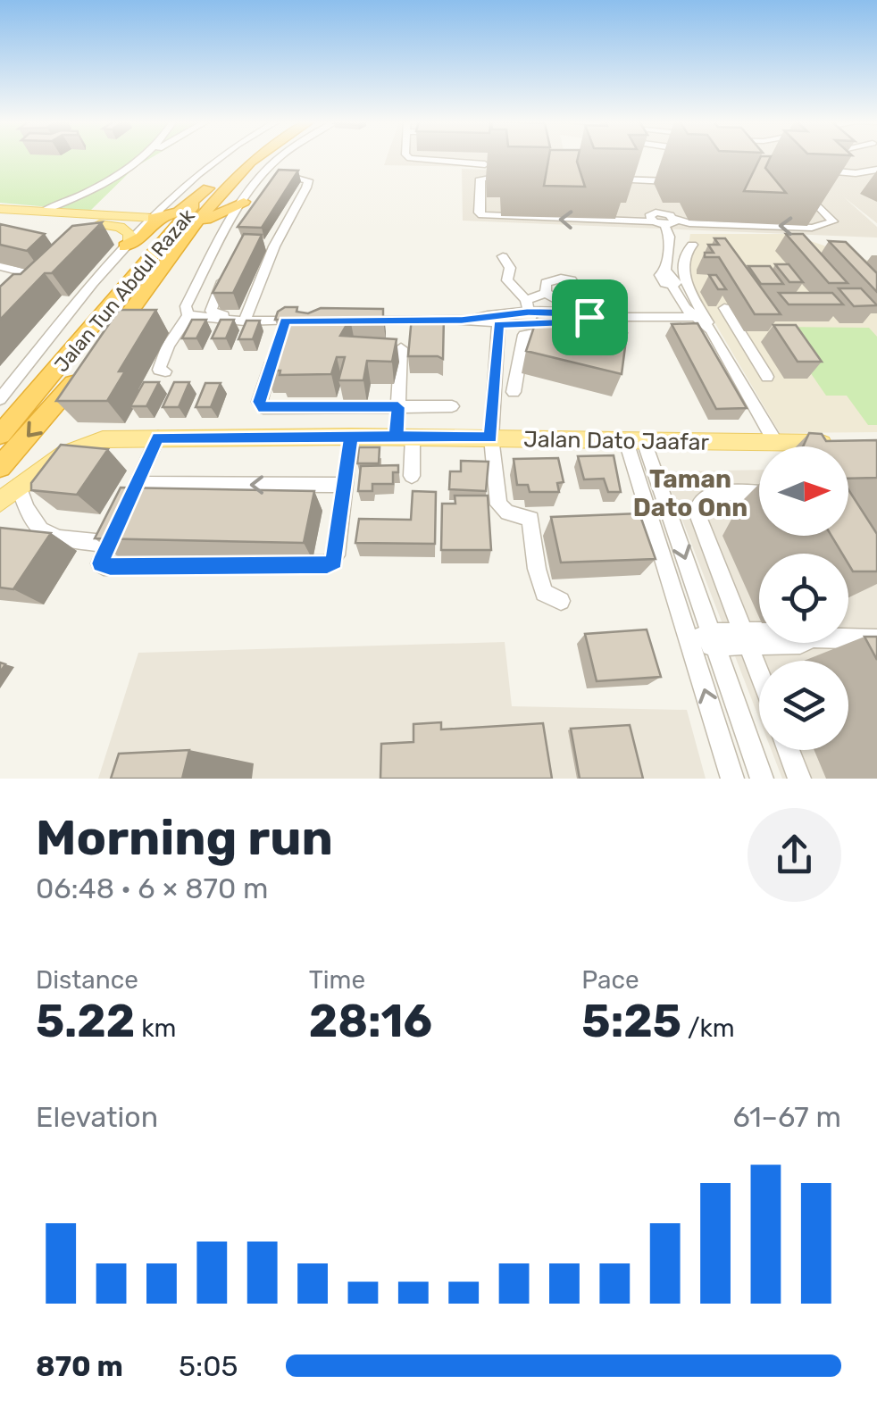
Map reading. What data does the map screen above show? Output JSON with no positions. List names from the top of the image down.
{
  "streets": {
    "highway": ["Jalan Tun Abdul Razak"],
    "main road": ["Jalan Dato Jaafar"]
  },
  "districts": ["Taman Dato Onn"],
  "north": "right",
  "page": {
    "heading": ["Morning run", "06:48 · 6 × 870 m"],
    "stats": [
      ["Distance", "5.22 km"],
      ["Time", "28:16"],
      ["Pace", "5:25 /km"]
    ],
    "chart": ["Elevation", "61–67 m"],
    "list": [
      {
        "name": "870 m",
        "note": "5:05"
      }
    ]
  }
}
